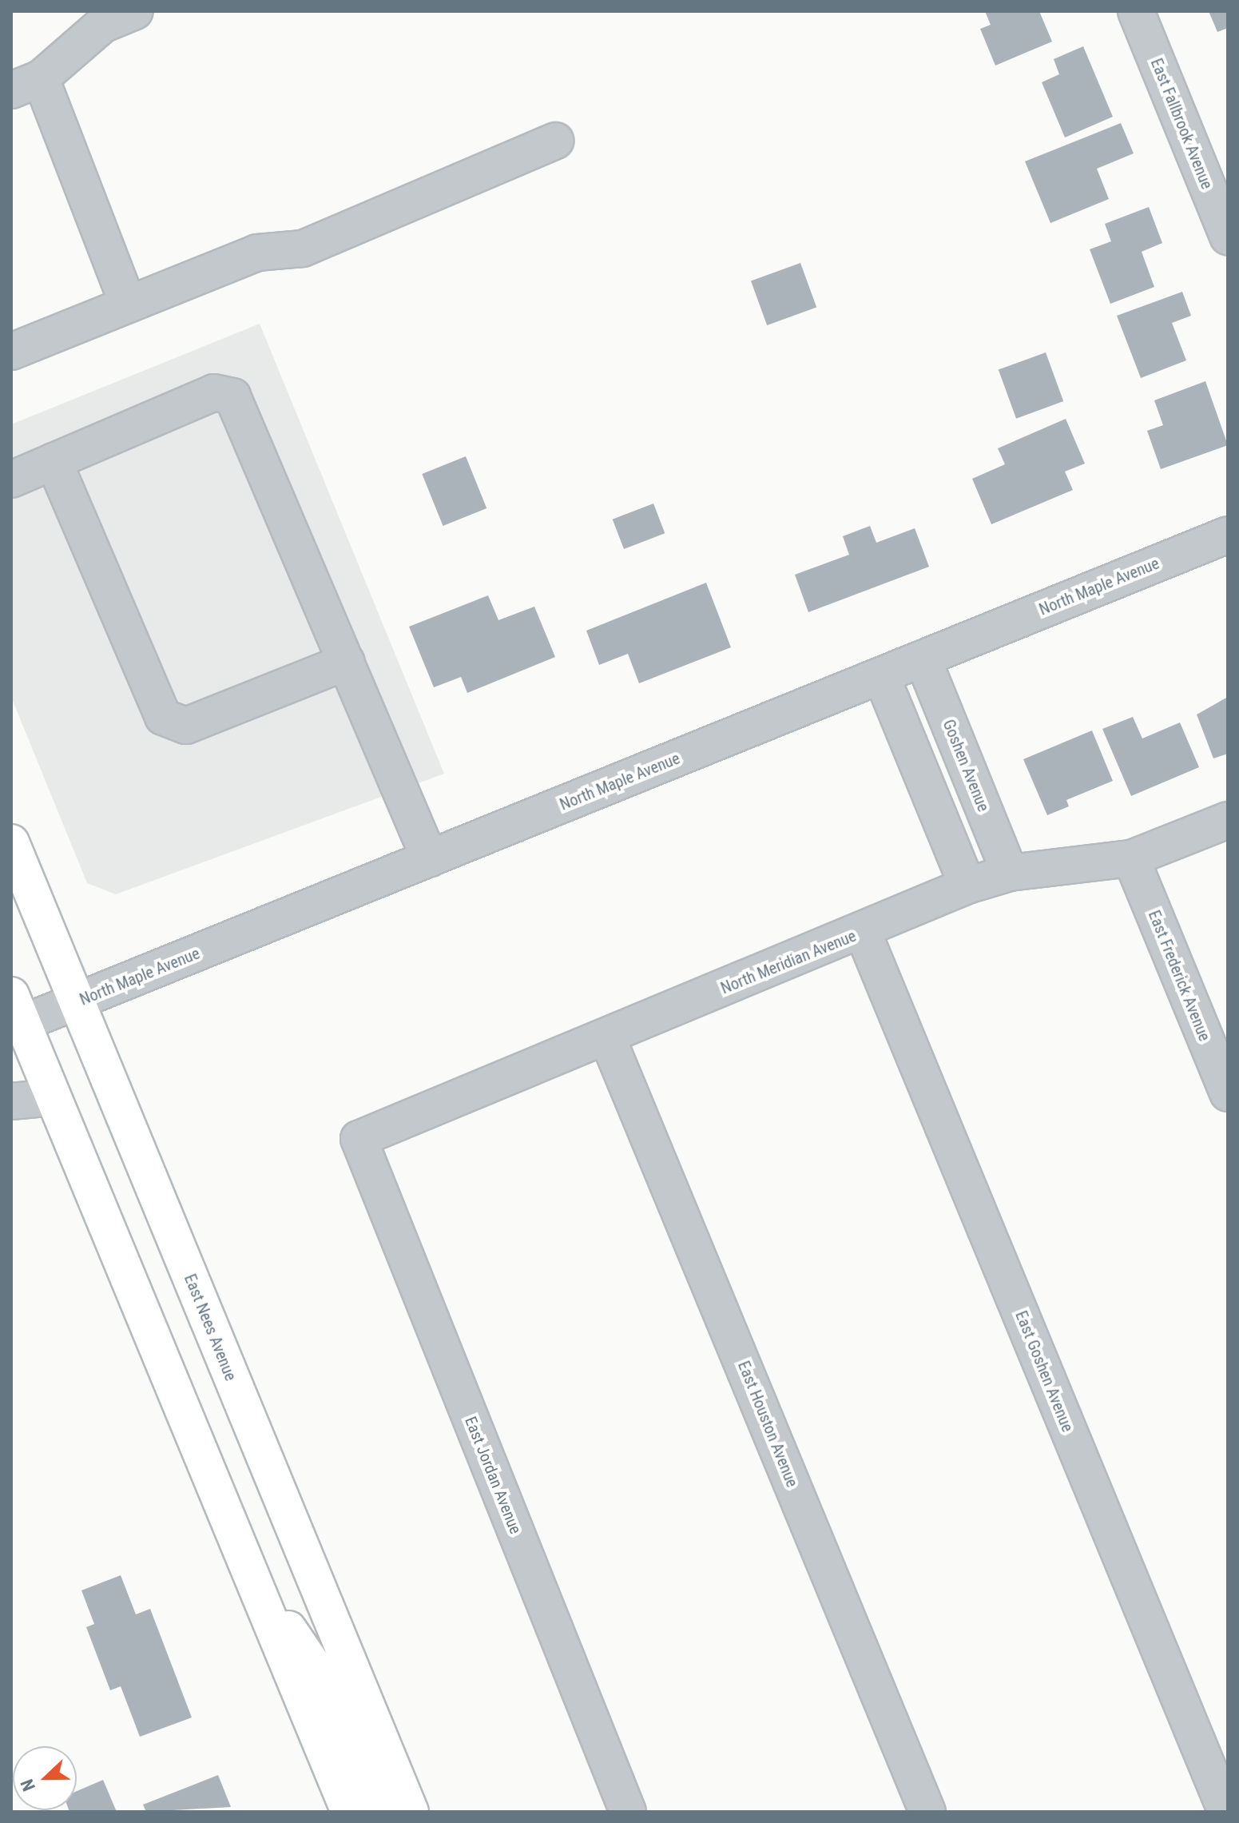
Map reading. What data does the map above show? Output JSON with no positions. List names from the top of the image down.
{
  "streets": {
    "main road": ["East Nees Avenue"],
    "street": [
      "East Fallbrook Avenue",
      "North Maple Avenue",
      "Goshen Avenue",
      "North Meridian Avenue",
      "East Frederick Avenue",
      "East Goshen Avenue",
      "East Houston Avenue",
      "East Jordan Avenue"
    ]
  },
  "crossings": [
    ["North Maple Avenue", "Goshen Avenue"],
    ["North Maple Avenue", "East Nees Avenue"],
    ["Goshen Avenue", "North Meridian Avenue"],
    ["North Meridian Avenue", "East Frederick Avenue"],
    ["North Meridian Avenue", "East Goshen Avenue"],
    ["North Meridian Avenue", "East Houston Avenue"],
    ["North Meridian Avenue", "East Jordan Avenue"]
  ],
  "north": "left"
}
